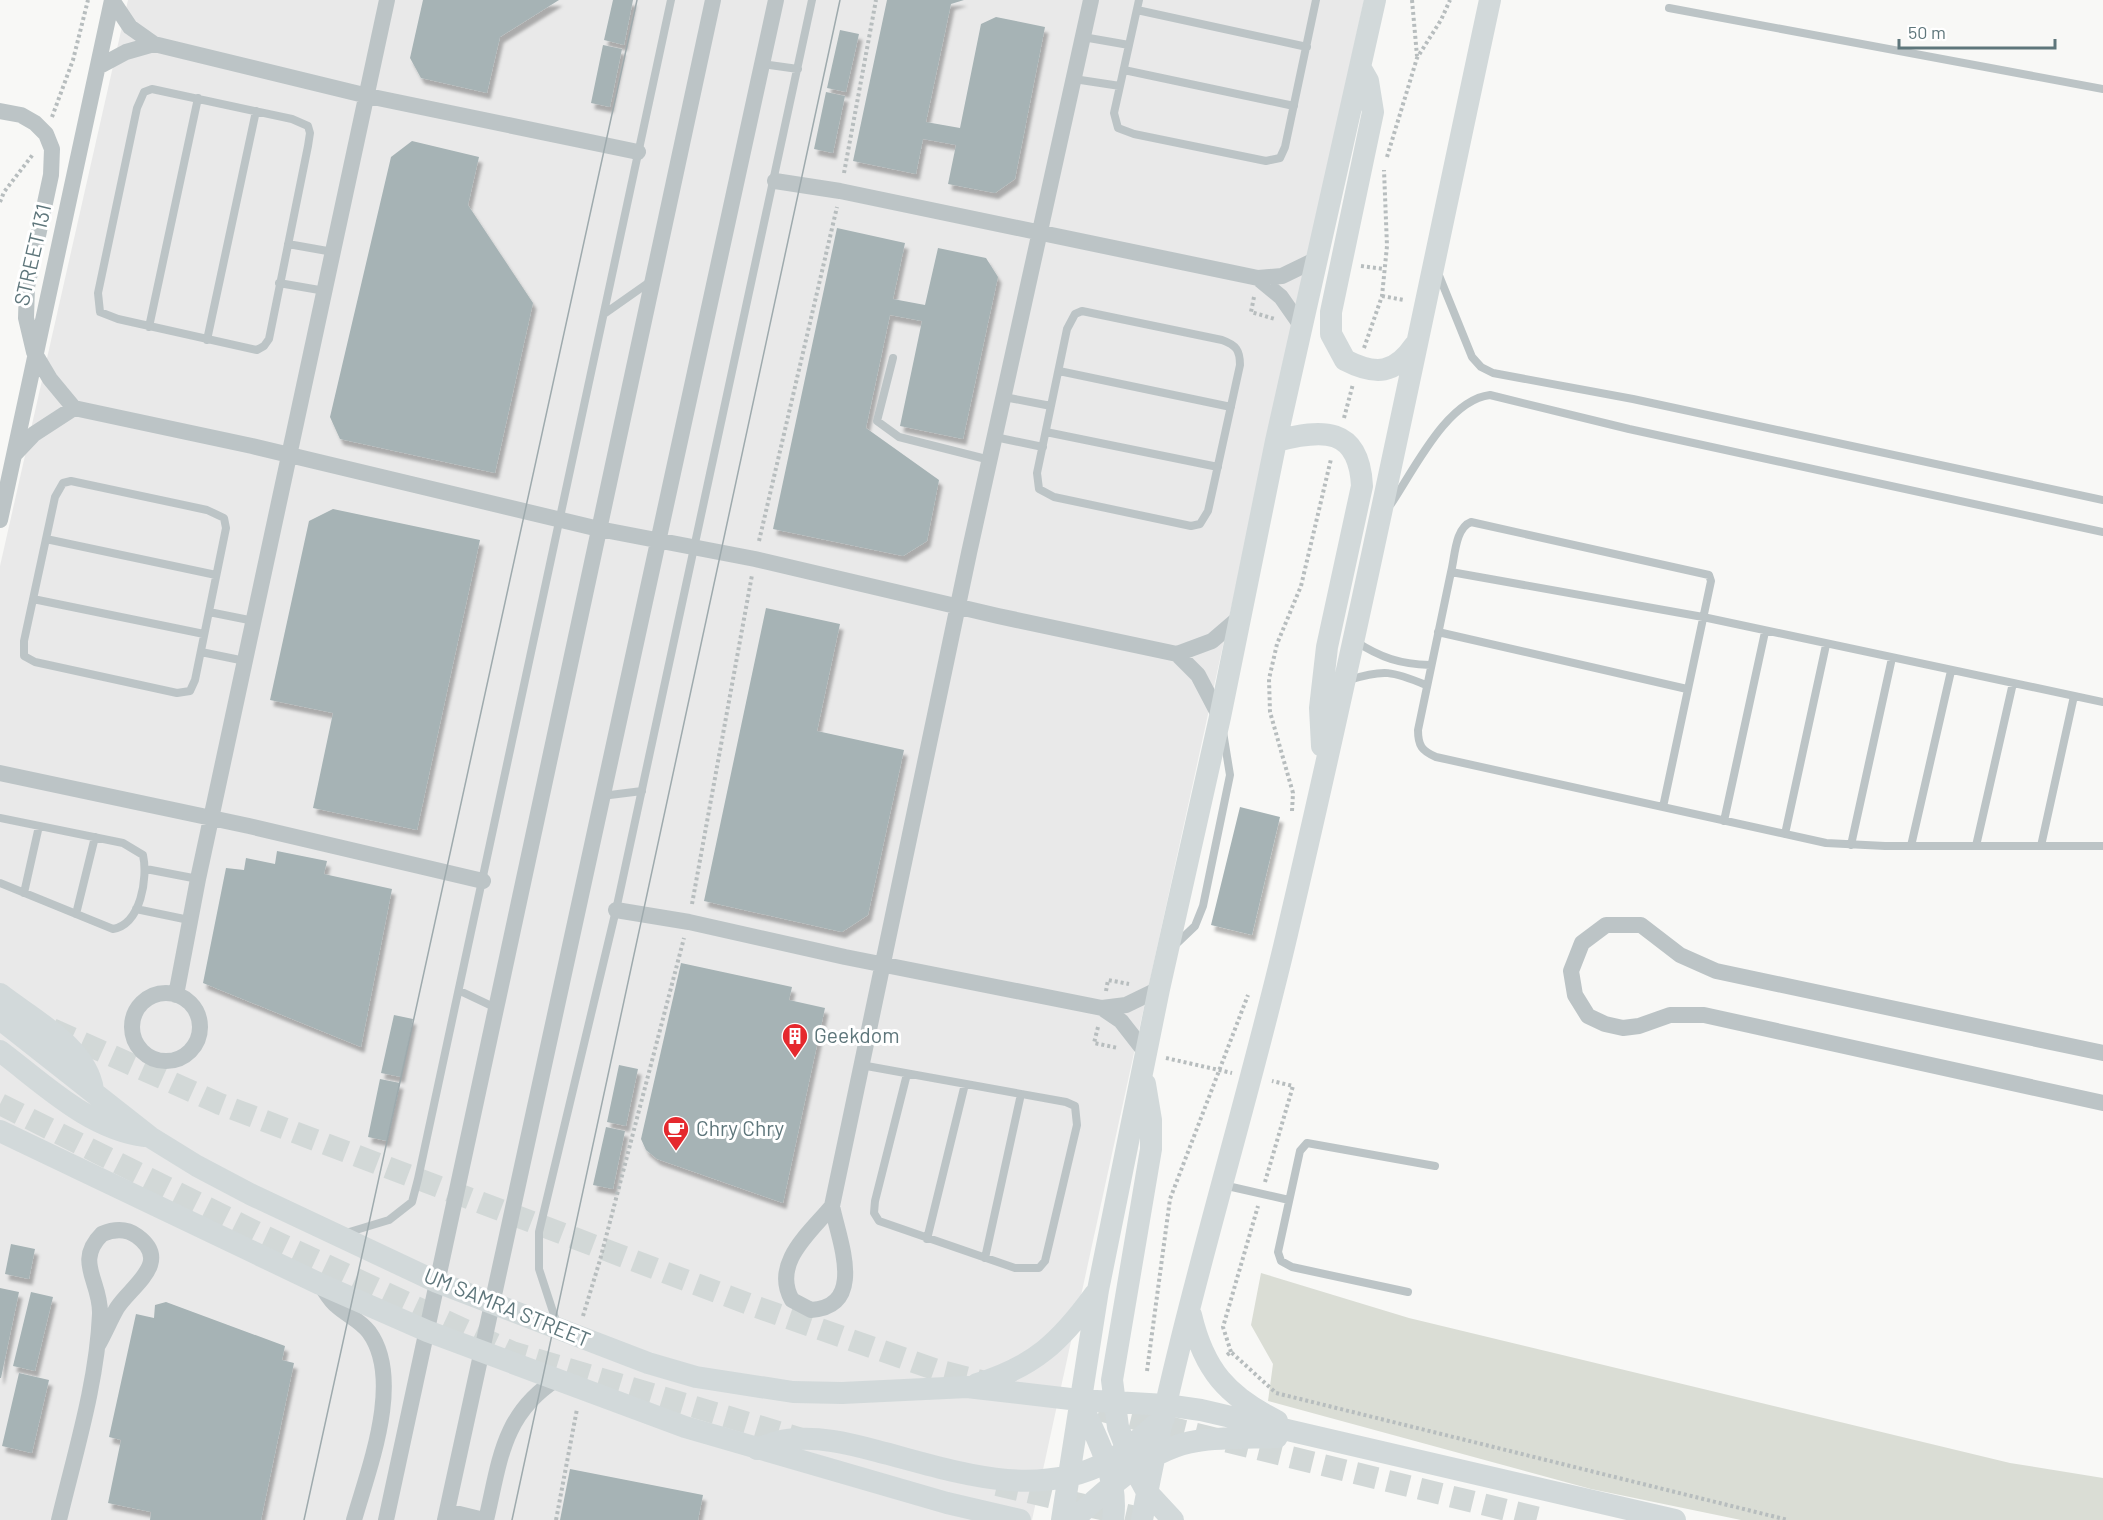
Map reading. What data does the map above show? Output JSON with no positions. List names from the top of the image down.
{
  "streets": {
    "street": ["STREET 131", "UM SAMRA STREET"]
  },
  "places": {
    "building": ["Geekdom"],
    "cafe": ["Chry Chry"]
  },
  "scale_bar": "50 m"
}
